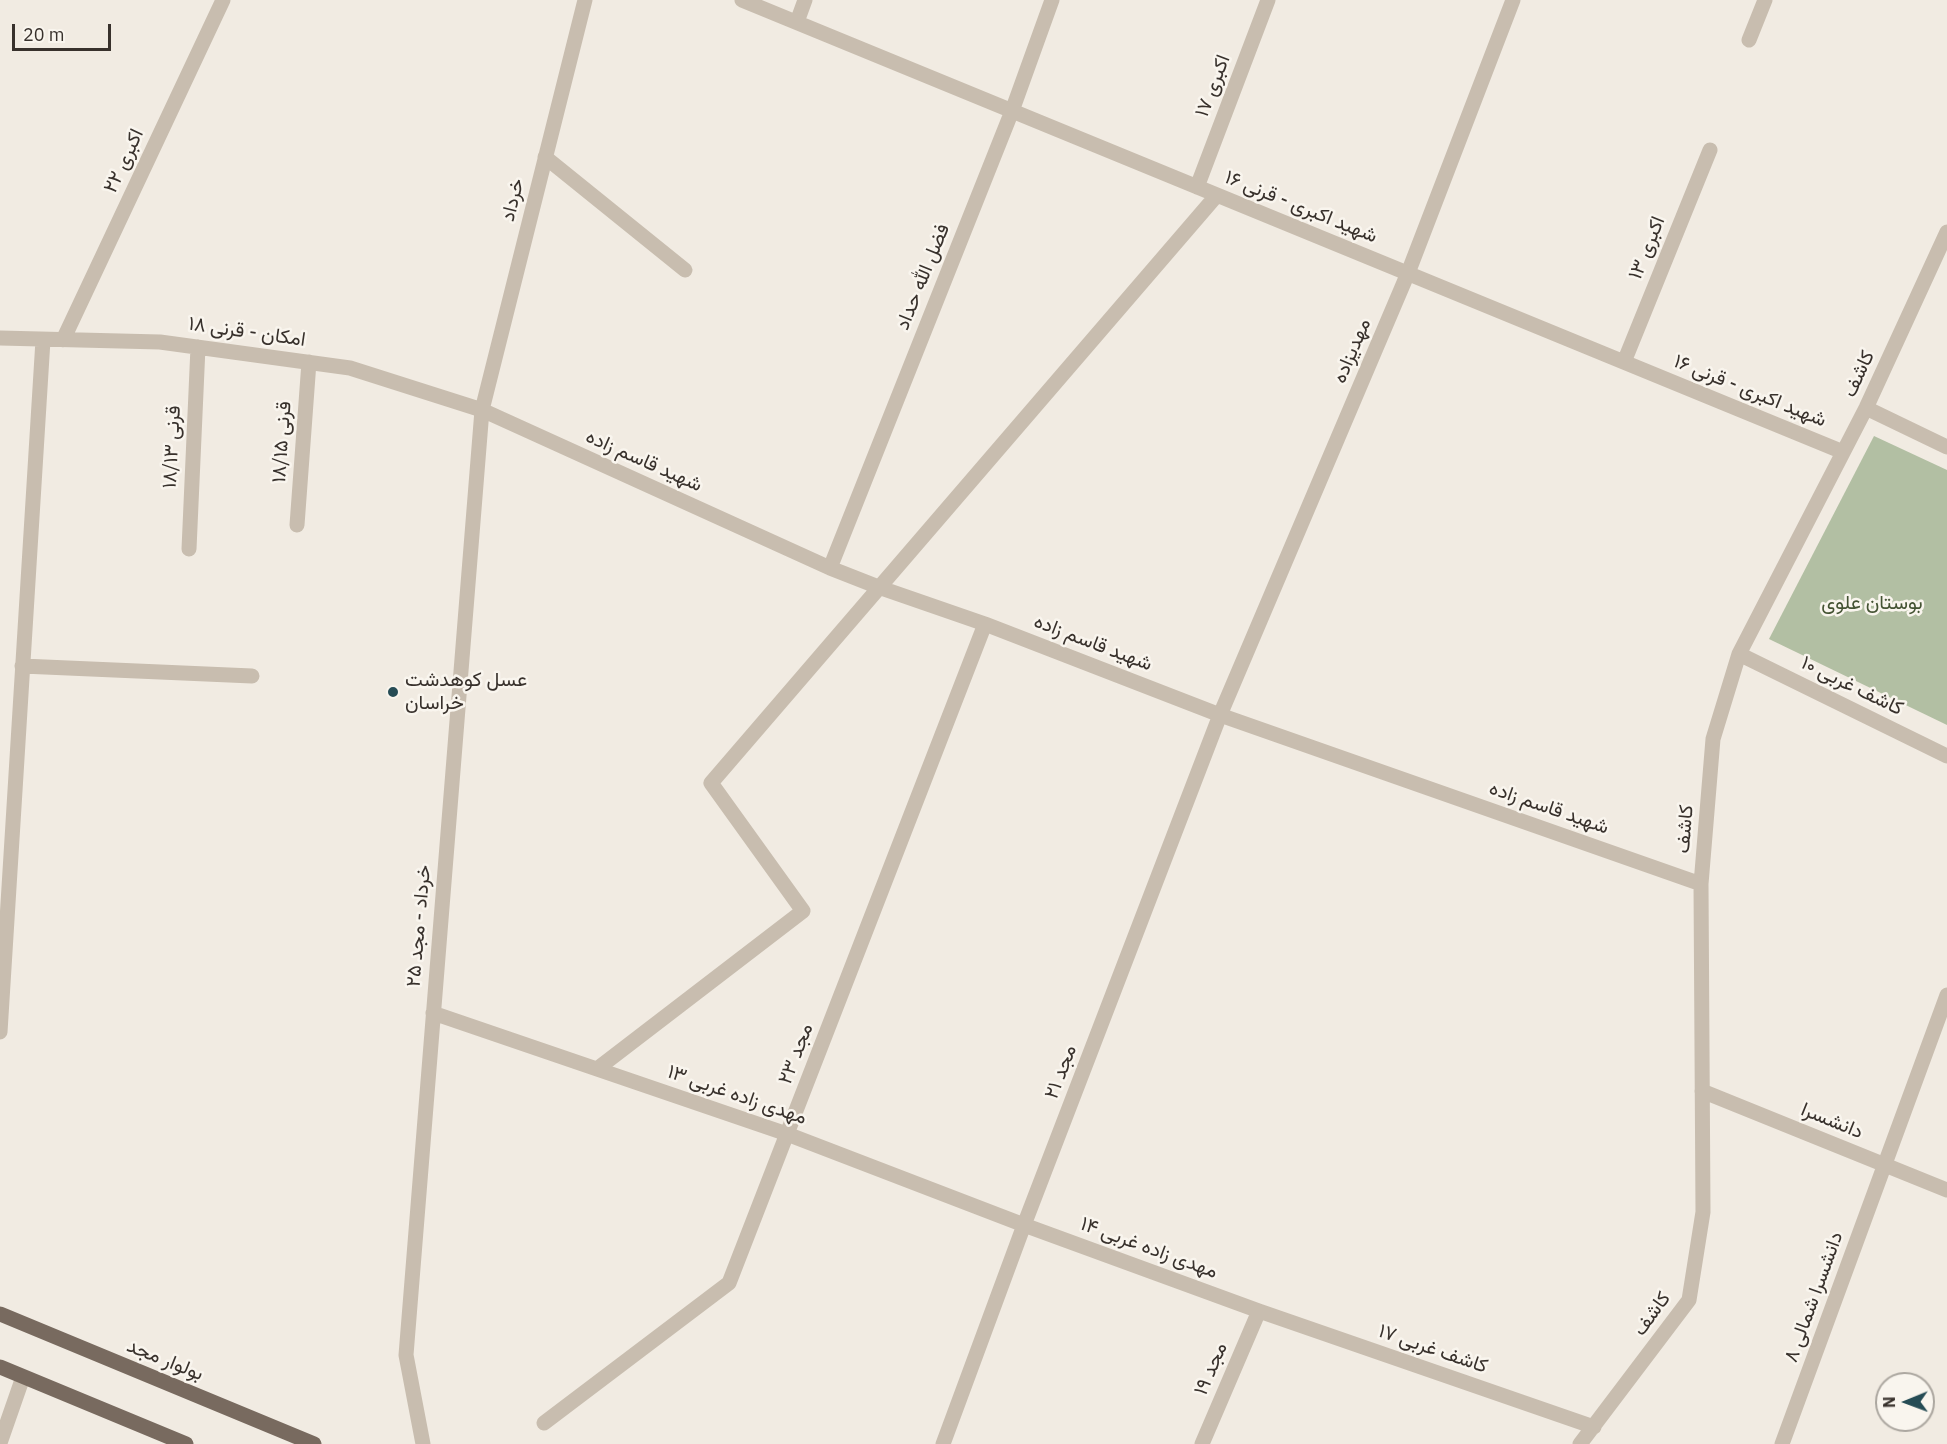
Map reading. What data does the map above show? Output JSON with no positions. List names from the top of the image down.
{
  "streets": {
    "main road": ["بولوار مجد"],
    "street": [
      "اکبری ۱۷",
      "اکبری ۲۲",
      "خرداد",
      "شهید اکبری - قرنی ۱۶",
      "اکبری ۱۳",
      "فضل الله حداد",
      "امکان - قرنی ۱۸",
      "مهدیزاده",
      "کاشف",
      "قرنی ۱۸/۱۵",
      "قرنی ۱۸/۱۳",
      "شهید قاسم زاده",
      "کاشف غربی ۱۰",
      "خرداد - مجد ۲۵",
      "مجد ۲۳",
      "مجد ۲۱",
      "مهدی زاده غربی ۱۳",
      "دانشسرا",
      "مهدی زاده غربی ۱۴",
      "دانشسرا شمالی ۸",
      "کاشف غربی ۱۷",
      "مجد ۱۹"
    ]
  },
  "crossings": [
    ["اکبری ۱۷", "شهید اکبری - قرنی ۱۶"],
    ["اکبری ۲۲", "امکان - قرنی ۱۸"],
    ["خرداد", "امکان - قرنی ۱۸"],
    ["خرداد", "شهید قاسم زاده"],
    ["خرداد", "خرداد - مجد ۲۵"],
    ["شهید اکبری - قرنی ۱۶", "اکبری ۱۳"],
    ["شهید اکبری - قرنی ۱۶", "فضل الله حداد"],
    ["شهید اکبری - قرنی ۱۶", "مهدیزاده"],
    ["شهید اکبری - قرنی ۱۶", "کاشف"],
    ["فضل الله حداد", "شهید قاسم زاده"],
    ["امکان - قرنی ۱۸", "قرنی ۱۸/۱۵"],
    ["امکان - قرنی ۱۸", "قرنی ۱۸/۱۳"],
    ["امکان - قرنی ۱۸", "شهید قاسم زاده"],
    ["امکان - قرنی ۱۸", "خرداد - مجد ۲۵"],
    ["مهدیزاده", "شهید قاسم زاده"],
    ["مهدیزاده", "مجد ۲۱"],
    ["کاشف", "شهید قاسم زاده"],
    ["کاشف", "کاشف غربی ۱۰"],
    ["کاشف", "دانشسرا"],
    ["کاشف", "کاشف غربی ۱۷"],
    ["شهید قاسم زاده", "خرداد - مجد ۲۵"],
    ["شهید قاسم زاده", "مجد ۲۳"],
    ["شهید قاسم زاده", "مجد ۲۱"],
    ["خرداد - مجد ۲۵", "مهدی زاده غربی ۱۳"],
    ["مجد ۲۳", "مهدی زاده غربی ۱۳"],
    ["مجد ۲۱", "مهدی زاده غربی ۱۳"],
    ["مجد ۲۱", "مهدی زاده غربی ۱۴"],
    ["مهدی زاده غربی ۱۳", "مهدی زاده غربی ۱۴"],
    ["دانشسرا", "دانشسرا شمالی ۸"],
    ["مهدی زاده غربی ۱۴", "کاشف غربی ۱۷"],
    ["مهدی زاده غربی ۱۴", "مجد ۱۹"],
    ["کاشف غربی ۱۷", "مجد ۱۹"]
  ],
  "parks": ["بوستان علوی"],
  "places": ["عسل كوهدشت خراسان"],
  "scale_bar": "20 m",
  "north": "left"
}
